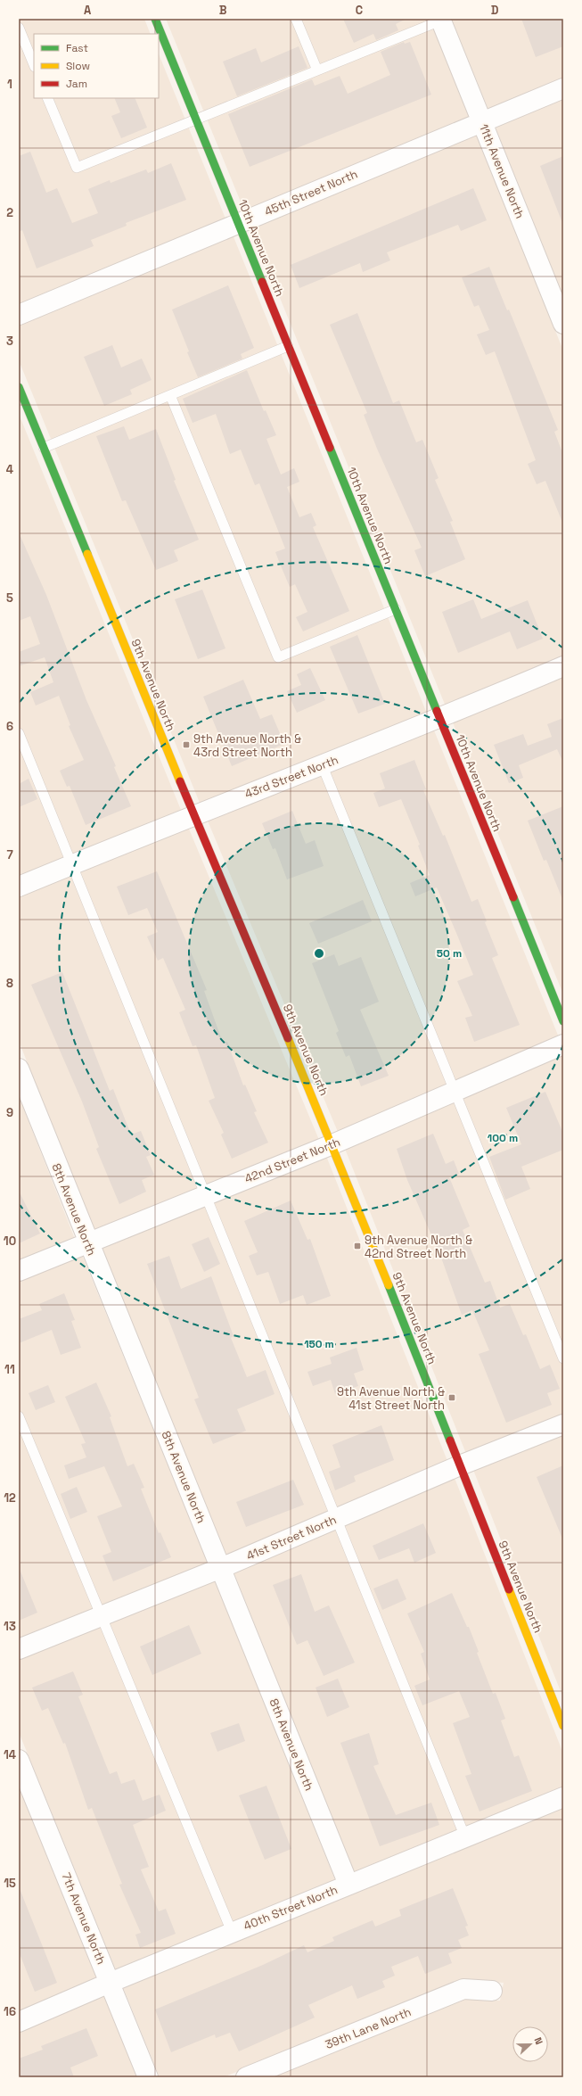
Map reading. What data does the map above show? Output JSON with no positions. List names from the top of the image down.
{
  "streets": {
    "street": [
      "11th Avenue North",
      "45th Street North",
      "10th Avenue North",
      "9th Avenue North",
      "43rd Street North",
      "42nd Street North",
      "8th Avenue North",
      "41st Street North",
      "40th Street North",
      "7th Avenue North",
      "39th Lane North"
    ]
  },
  "crossings": [
    ["11th Avenue North", "45th Street North"],
    ["45th Street North", "10th Avenue North"],
    ["10th Avenue North", "43rd Street North"],
    ["9th Avenue North", "43rd Street North"],
    ["9th Avenue North", "42nd Street North"],
    ["9th Avenue North", "41st Street North"],
    ["42nd Street North", "8th Avenue North"],
    ["8th Avenue North", "41st Street North"],
    ["8th Avenue North", "40th Street North"],
    ["40th Street North", "7th Avenue North"]
  ],
  "places": {
    "transit": ["9th Avenue North & 43rd Street North", "9th Avenue North & 42nd Street North", "9th Avenue North & 41st Street North"]
  },
  "legend": ["Fast", "Slow", "Jam"],
  "north": "right",
  "grid": {
    "columns": [
      "A",
      "B",
      "C",
      "D"
    ],
    "rows": [
      "1",
      "2",
      "3",
      "4",
      "5",
      "6",
      "7",
      "8",
      "9",
      "10",
      "11",
      "12",
      "13",
      "14",
      "15",
      "16"
    ]
  },
  "rings": ["50 m", "100 m", "150 m"]
}
